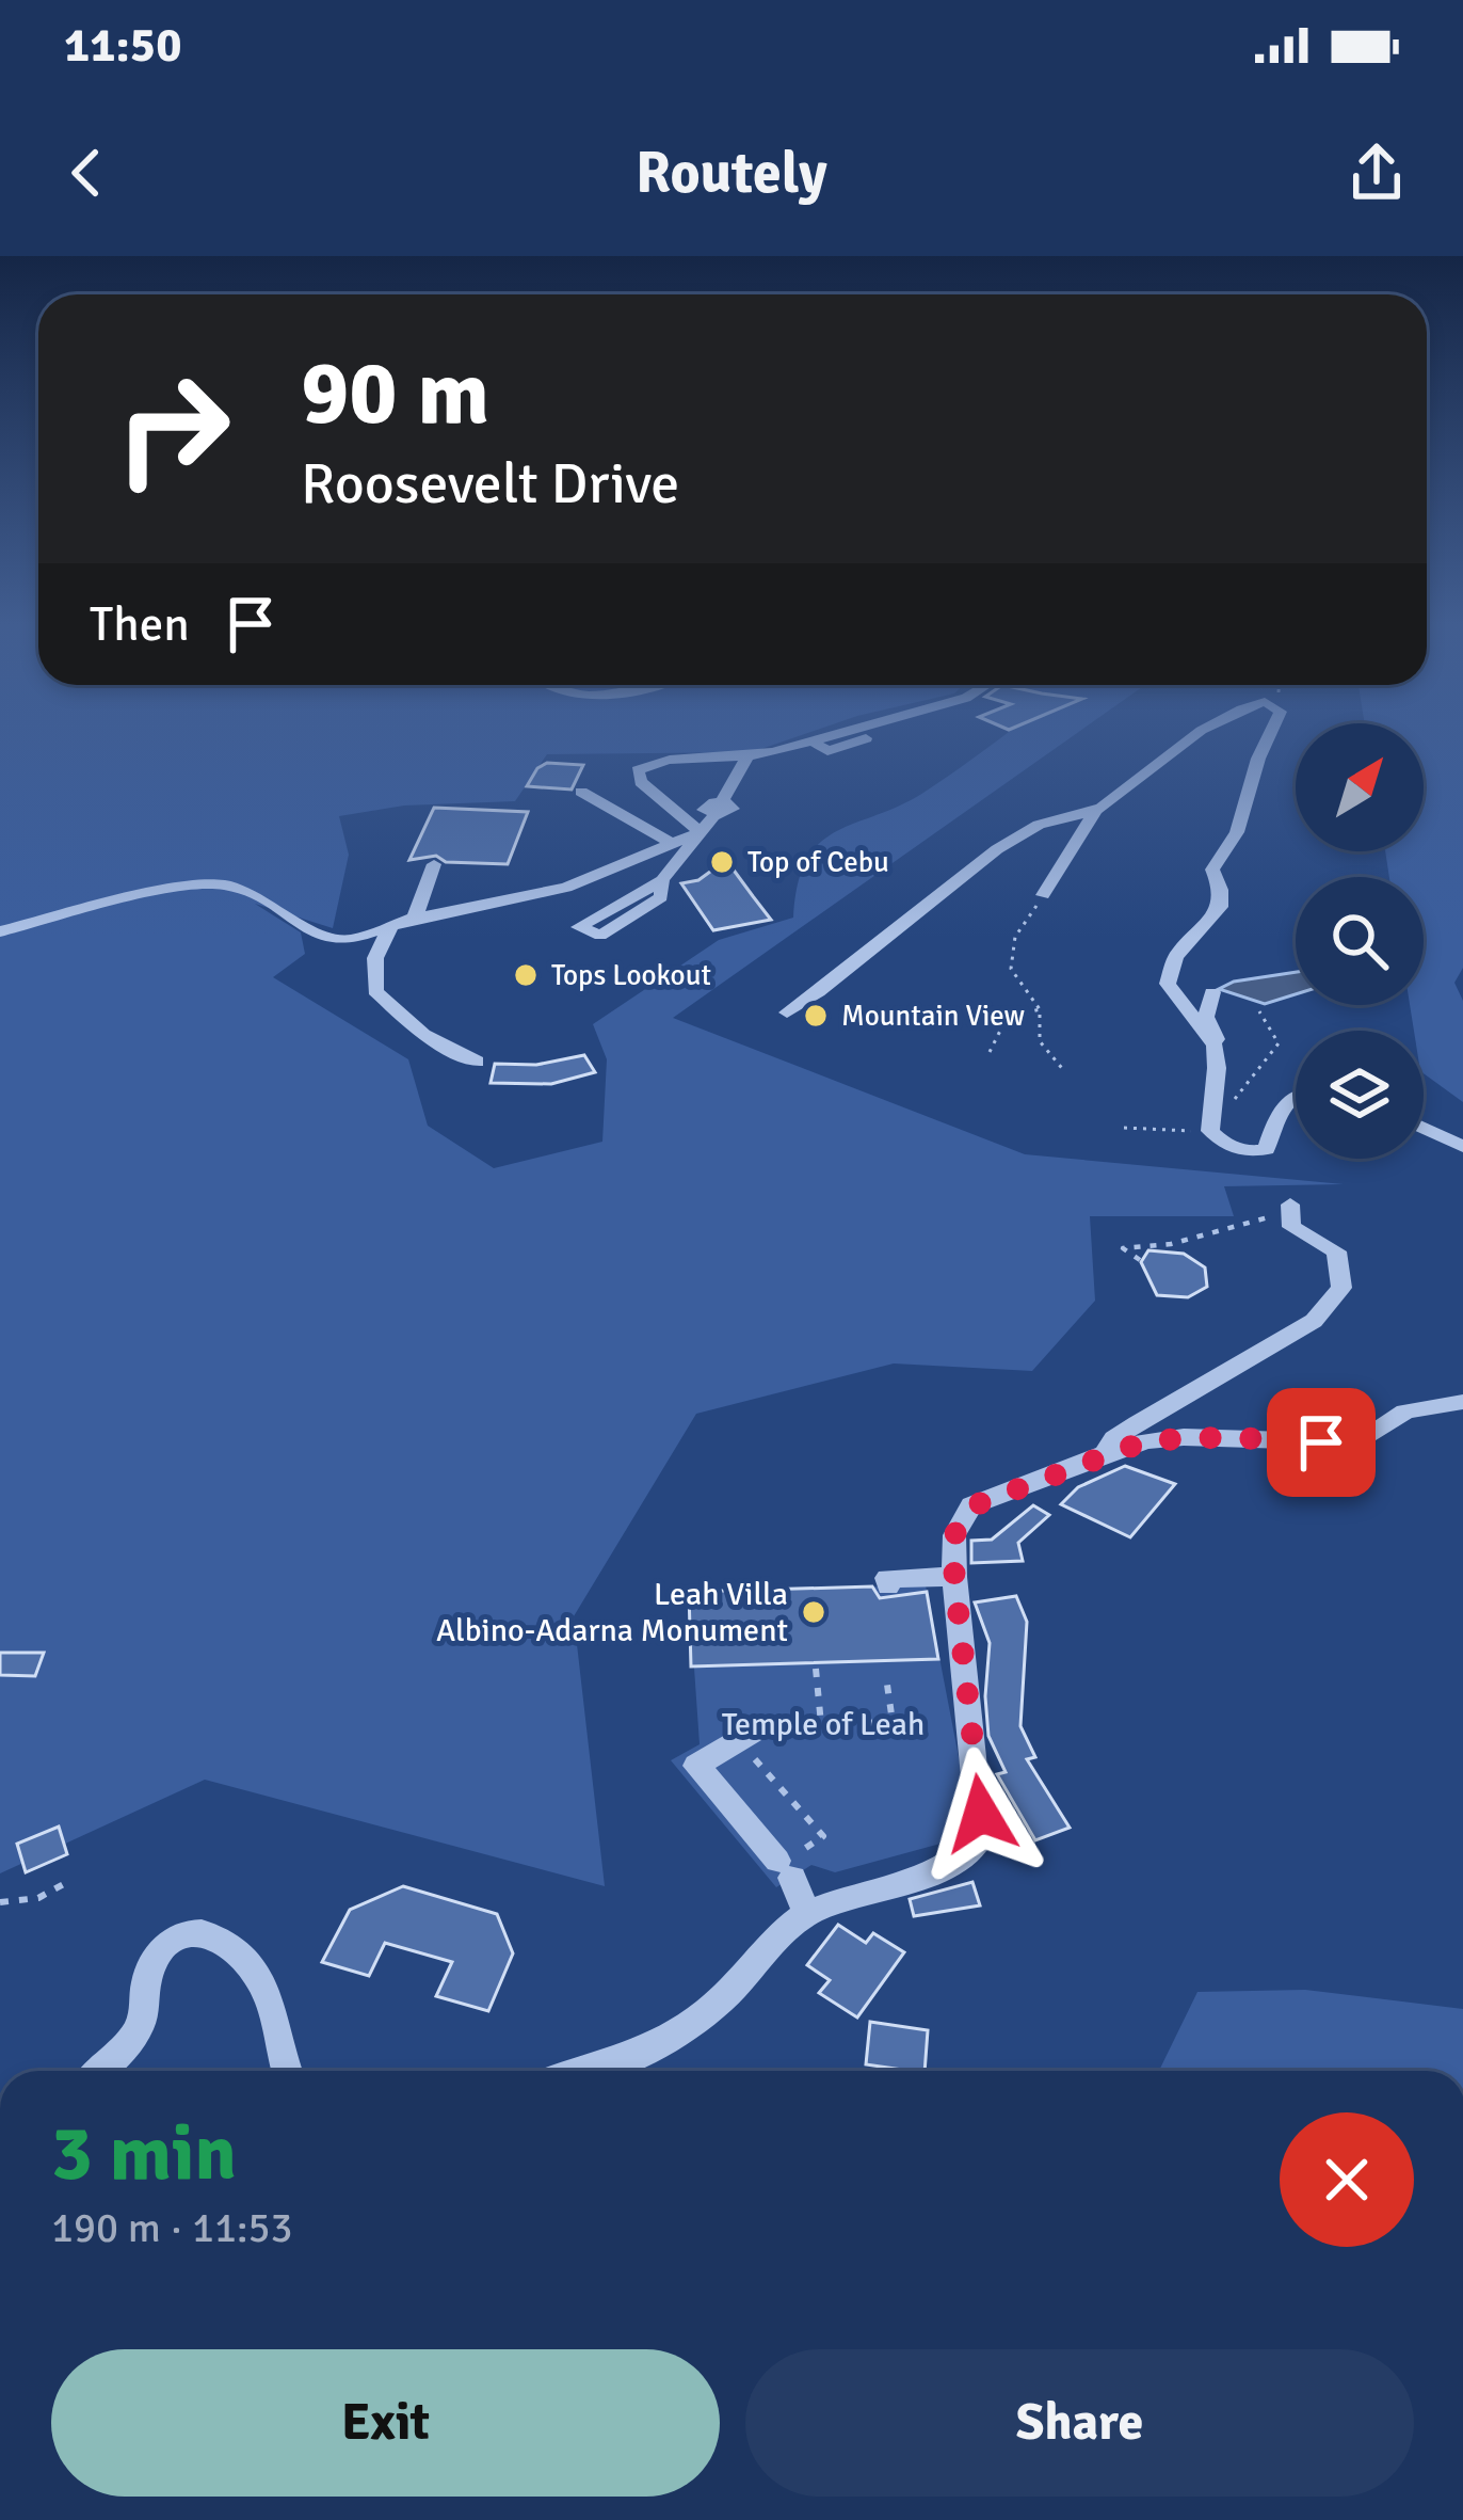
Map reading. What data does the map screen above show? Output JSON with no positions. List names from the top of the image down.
{
  "parks": ["Temple of Leah"],
  "places": [
    "Top of Cebu",
    "Tops Lookout",
    "Mountain View",
    "Leah Villa Albino-Adarna Monument"
  ],
  "north": "top right",
  "page": {
    "status": "11:50",
    "header": "Routely",
    "turn": ["90 m", "Roosevelt Drive"],
    "then": "Then",
    "heading": ["3 min", "190 m · 11:53"],
    "buttons": ["Exit", "Share"]
  }
}
